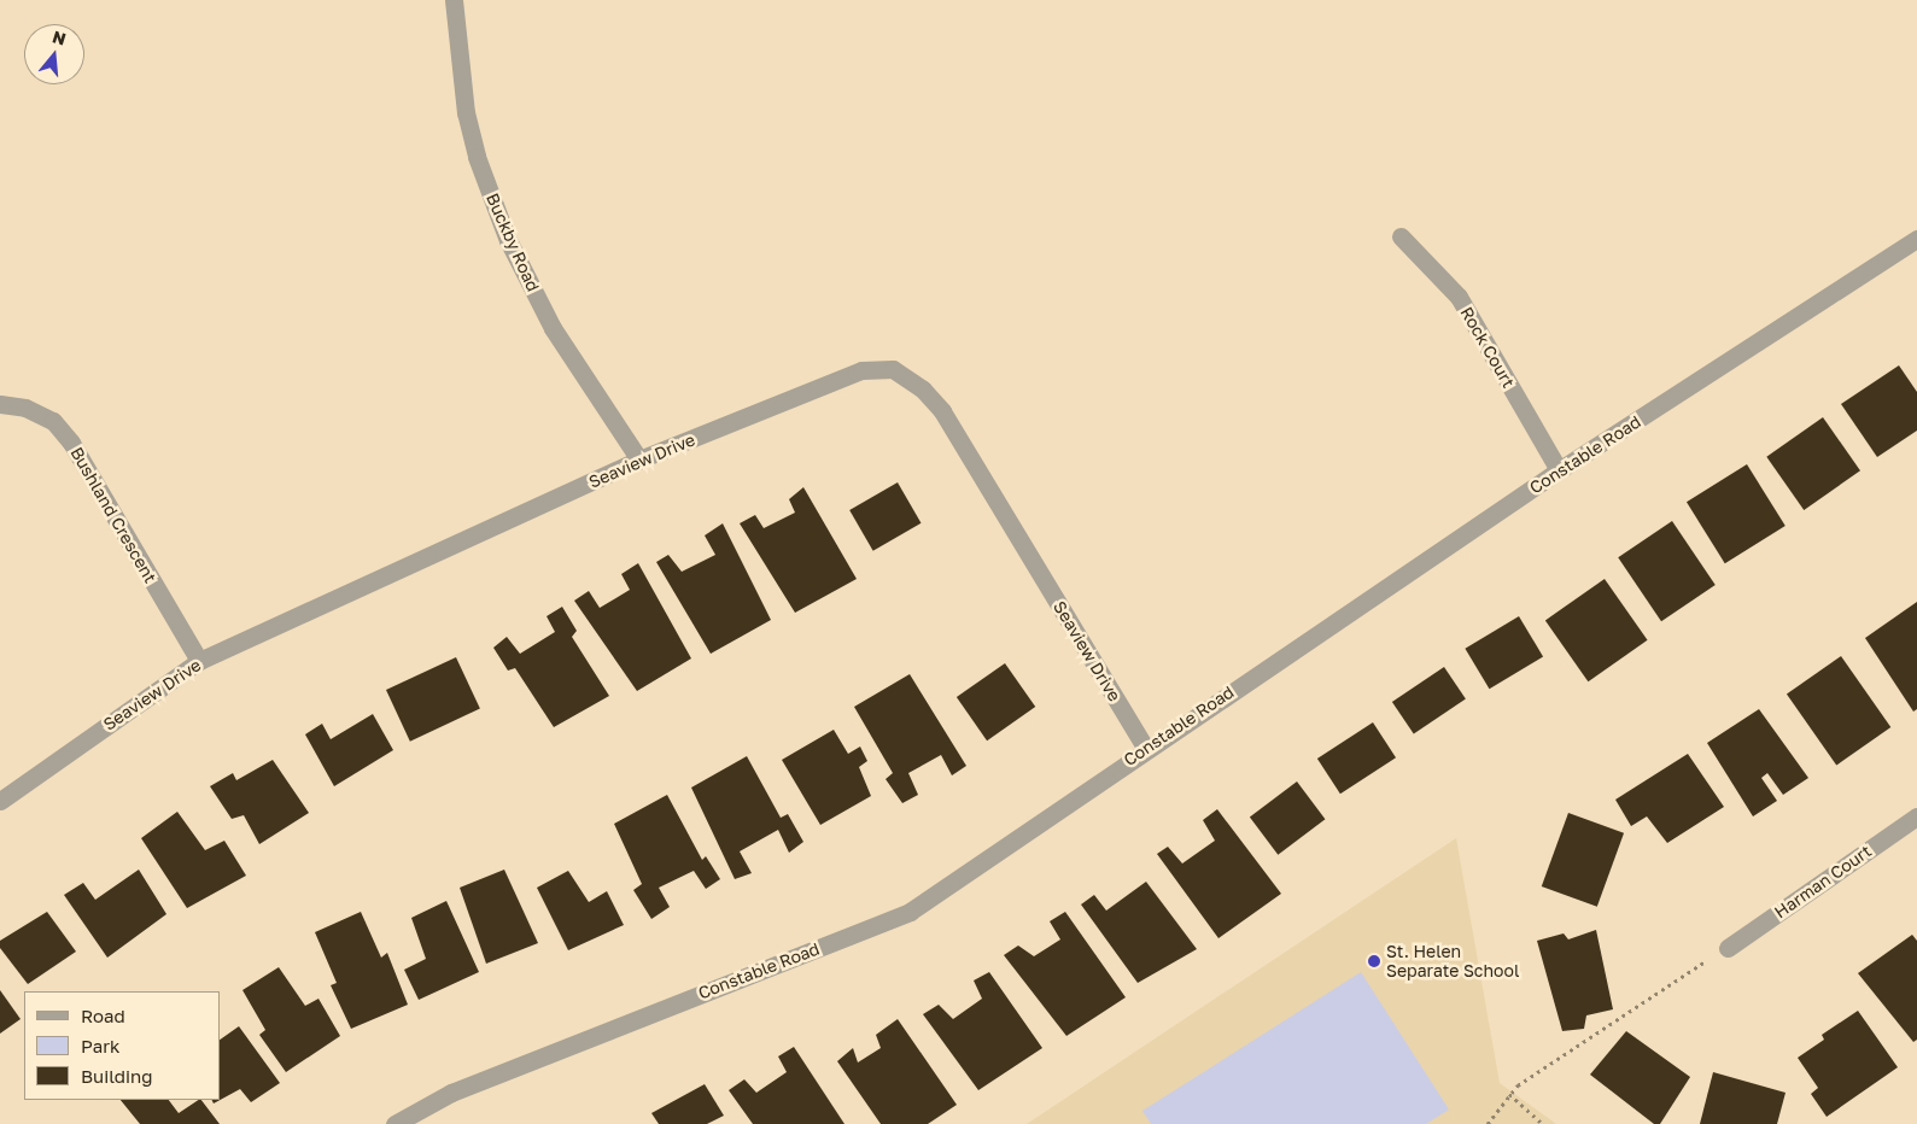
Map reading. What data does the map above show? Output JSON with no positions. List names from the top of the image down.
{
  "streets": {
    "street": [
      "Buckby Road",
      "Rock Court",
      "Constable Road",
      "Seaview Drive",
      "Bushland Crescent",
      "Harman Court"
    ]
  },
  "crossings": [
    ["Buckby Road", "Seaview Drive"],
    ["Rock Court", "Constable Road"],
    ["Constable Road", "Seaview Drive"],
    ["Seaview Drive", "Bushland Crescent"]
  ],
  "places": ["St. Helen Separate School"],
  "legend": ["Road", "Park", "Building"],
  "north": "top"
}
